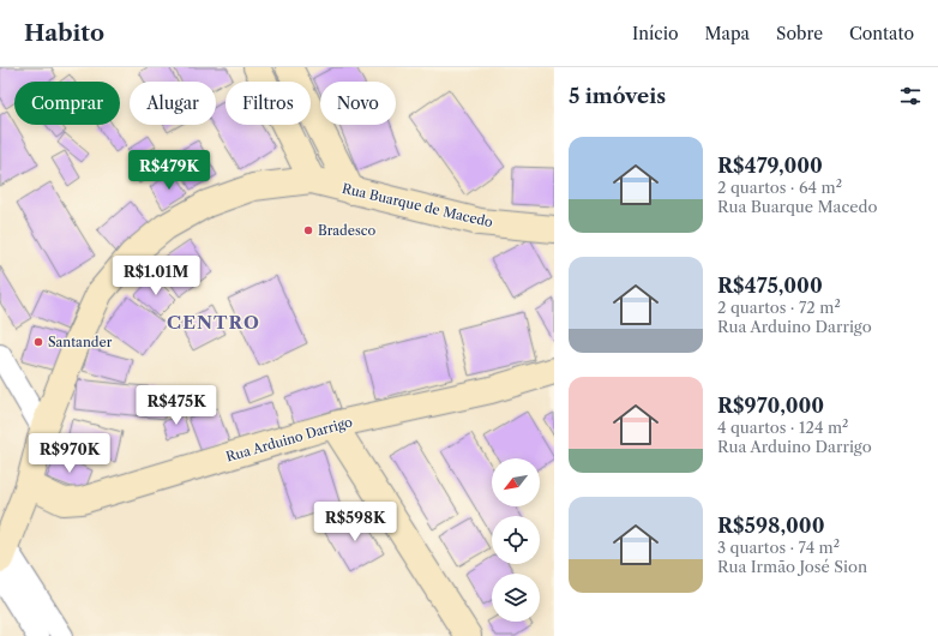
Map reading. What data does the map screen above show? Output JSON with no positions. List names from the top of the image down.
{
  "streets": {
    "main road": ["Rua Buarque de Macedo", "Rua Arduino Darrigo"]
  },
  "districts": ["CENTRO"],
  "places": ["Bradesco", "Santander"],
  "north": "bottom left",
  "page": {
    "header": "Habito",
    "nav": [
      "Início",
      "Mapa",
      "Sobre",
      "Contato"
    ],
    "heading": "5 imóveis",
    "chip": [
      "Comprar",
      "Alugar",
      "Filtros",
      "Novo"
    ],
    "list": [
      {
        "name": "R$479,000",
        "note": "2 quartos · 64 m² · Rua Buarque Macedo"
      },
      {
        "name": "R$475,000",
        "note": "2 quartos · 72 m² · Rua Arduino Darrigo"
      },
      {
        "name": "R$970,000",
        "note": "4 quartos · 124 m² · Rua Arduino Darrigo"
      },
      {
        "name": "R$598,000",
        "note": "3 quartos · 74 m² · Rua Irmão José Sion"
      }
    ],
    "price": [
      "R$479K",
      "R$1.01M",
      "R$475K",
      "R$970K",
      "R$598K"
    ]
  }
}
